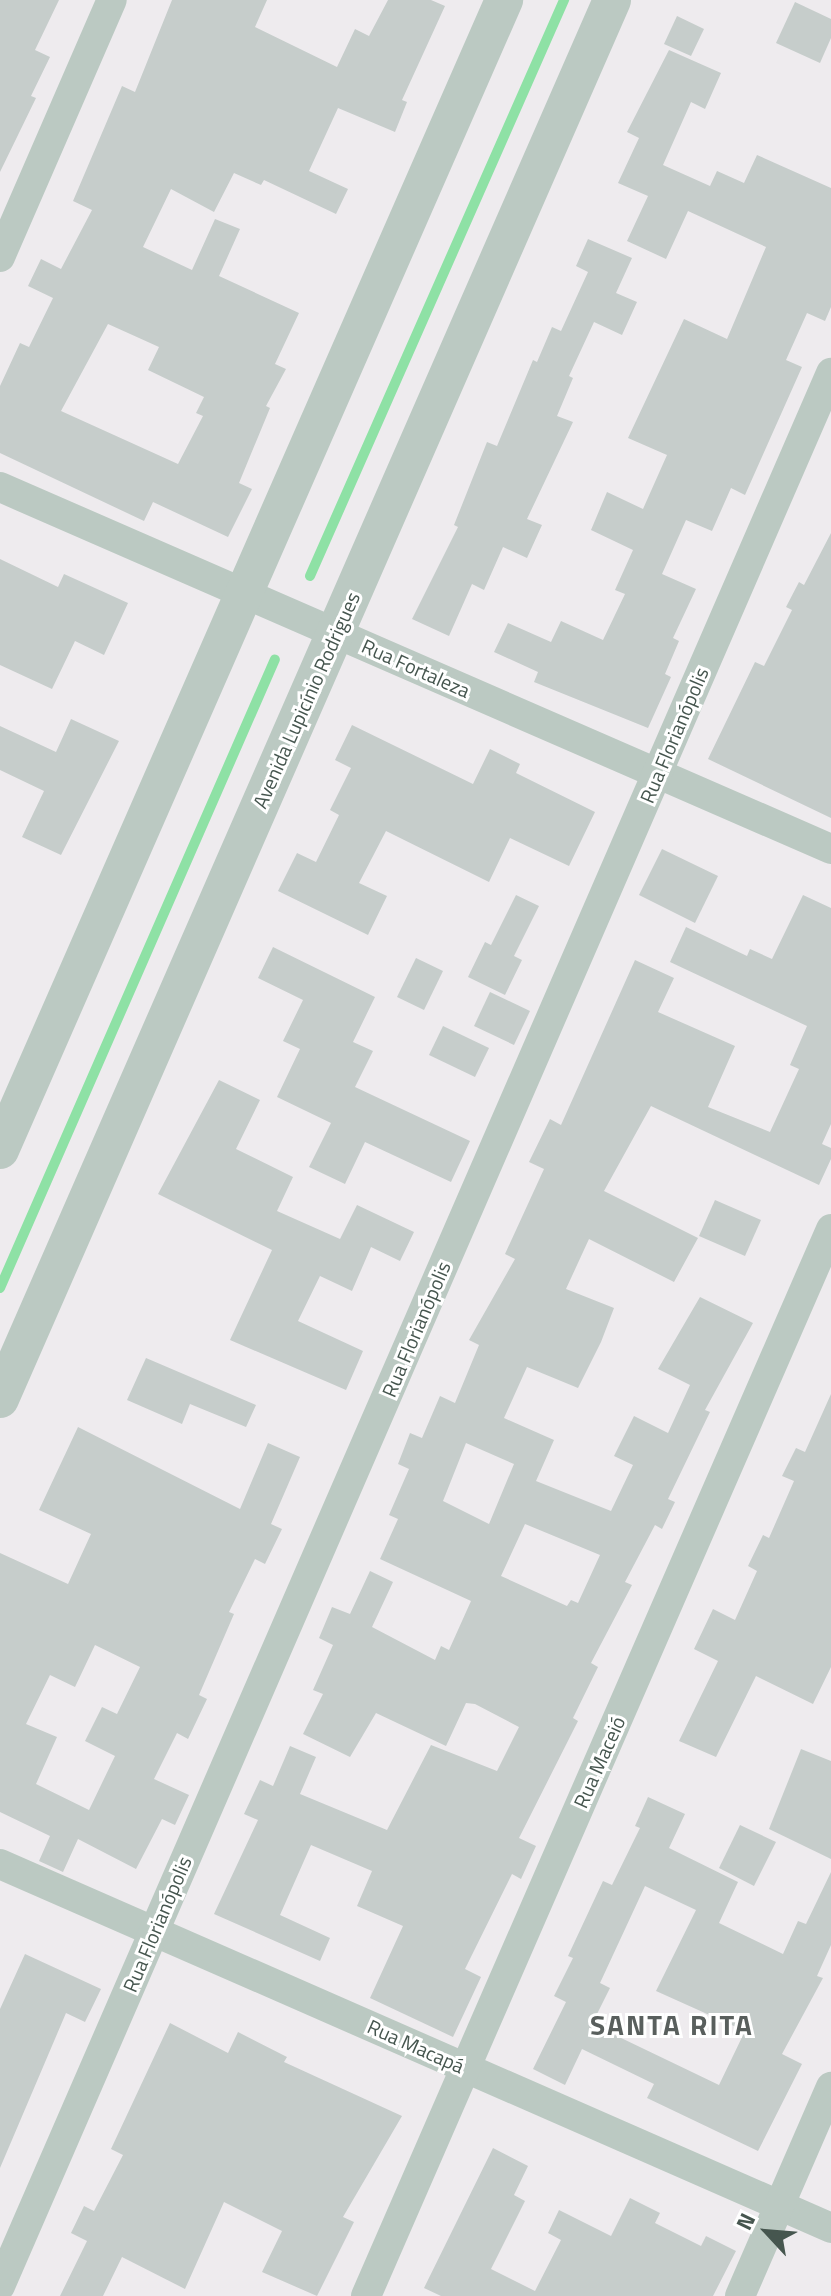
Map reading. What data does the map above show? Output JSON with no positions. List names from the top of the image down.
{
  "streets": {
    "street": [
      "Rua Fortaleza",
      "Avenida Lupicínio Rodrigues",
      "Rua Florianópolis",
      "Rua Maceió",
      "Rua Macapá"
    ]
  },
  "crossings": [
    ["Rua Fortaleza", "Avenida Lupicínio Rodrigues"],
    ["Rua Fortaleza", "Rua Florianópolis"],
    ["Rua Florianópolis", "Rua Macapá"],
    ["Rua Maceió", "Rua Macapá"]
  ],
  "districts": ["SANTA RITA"],
  "north": "top left"
}
